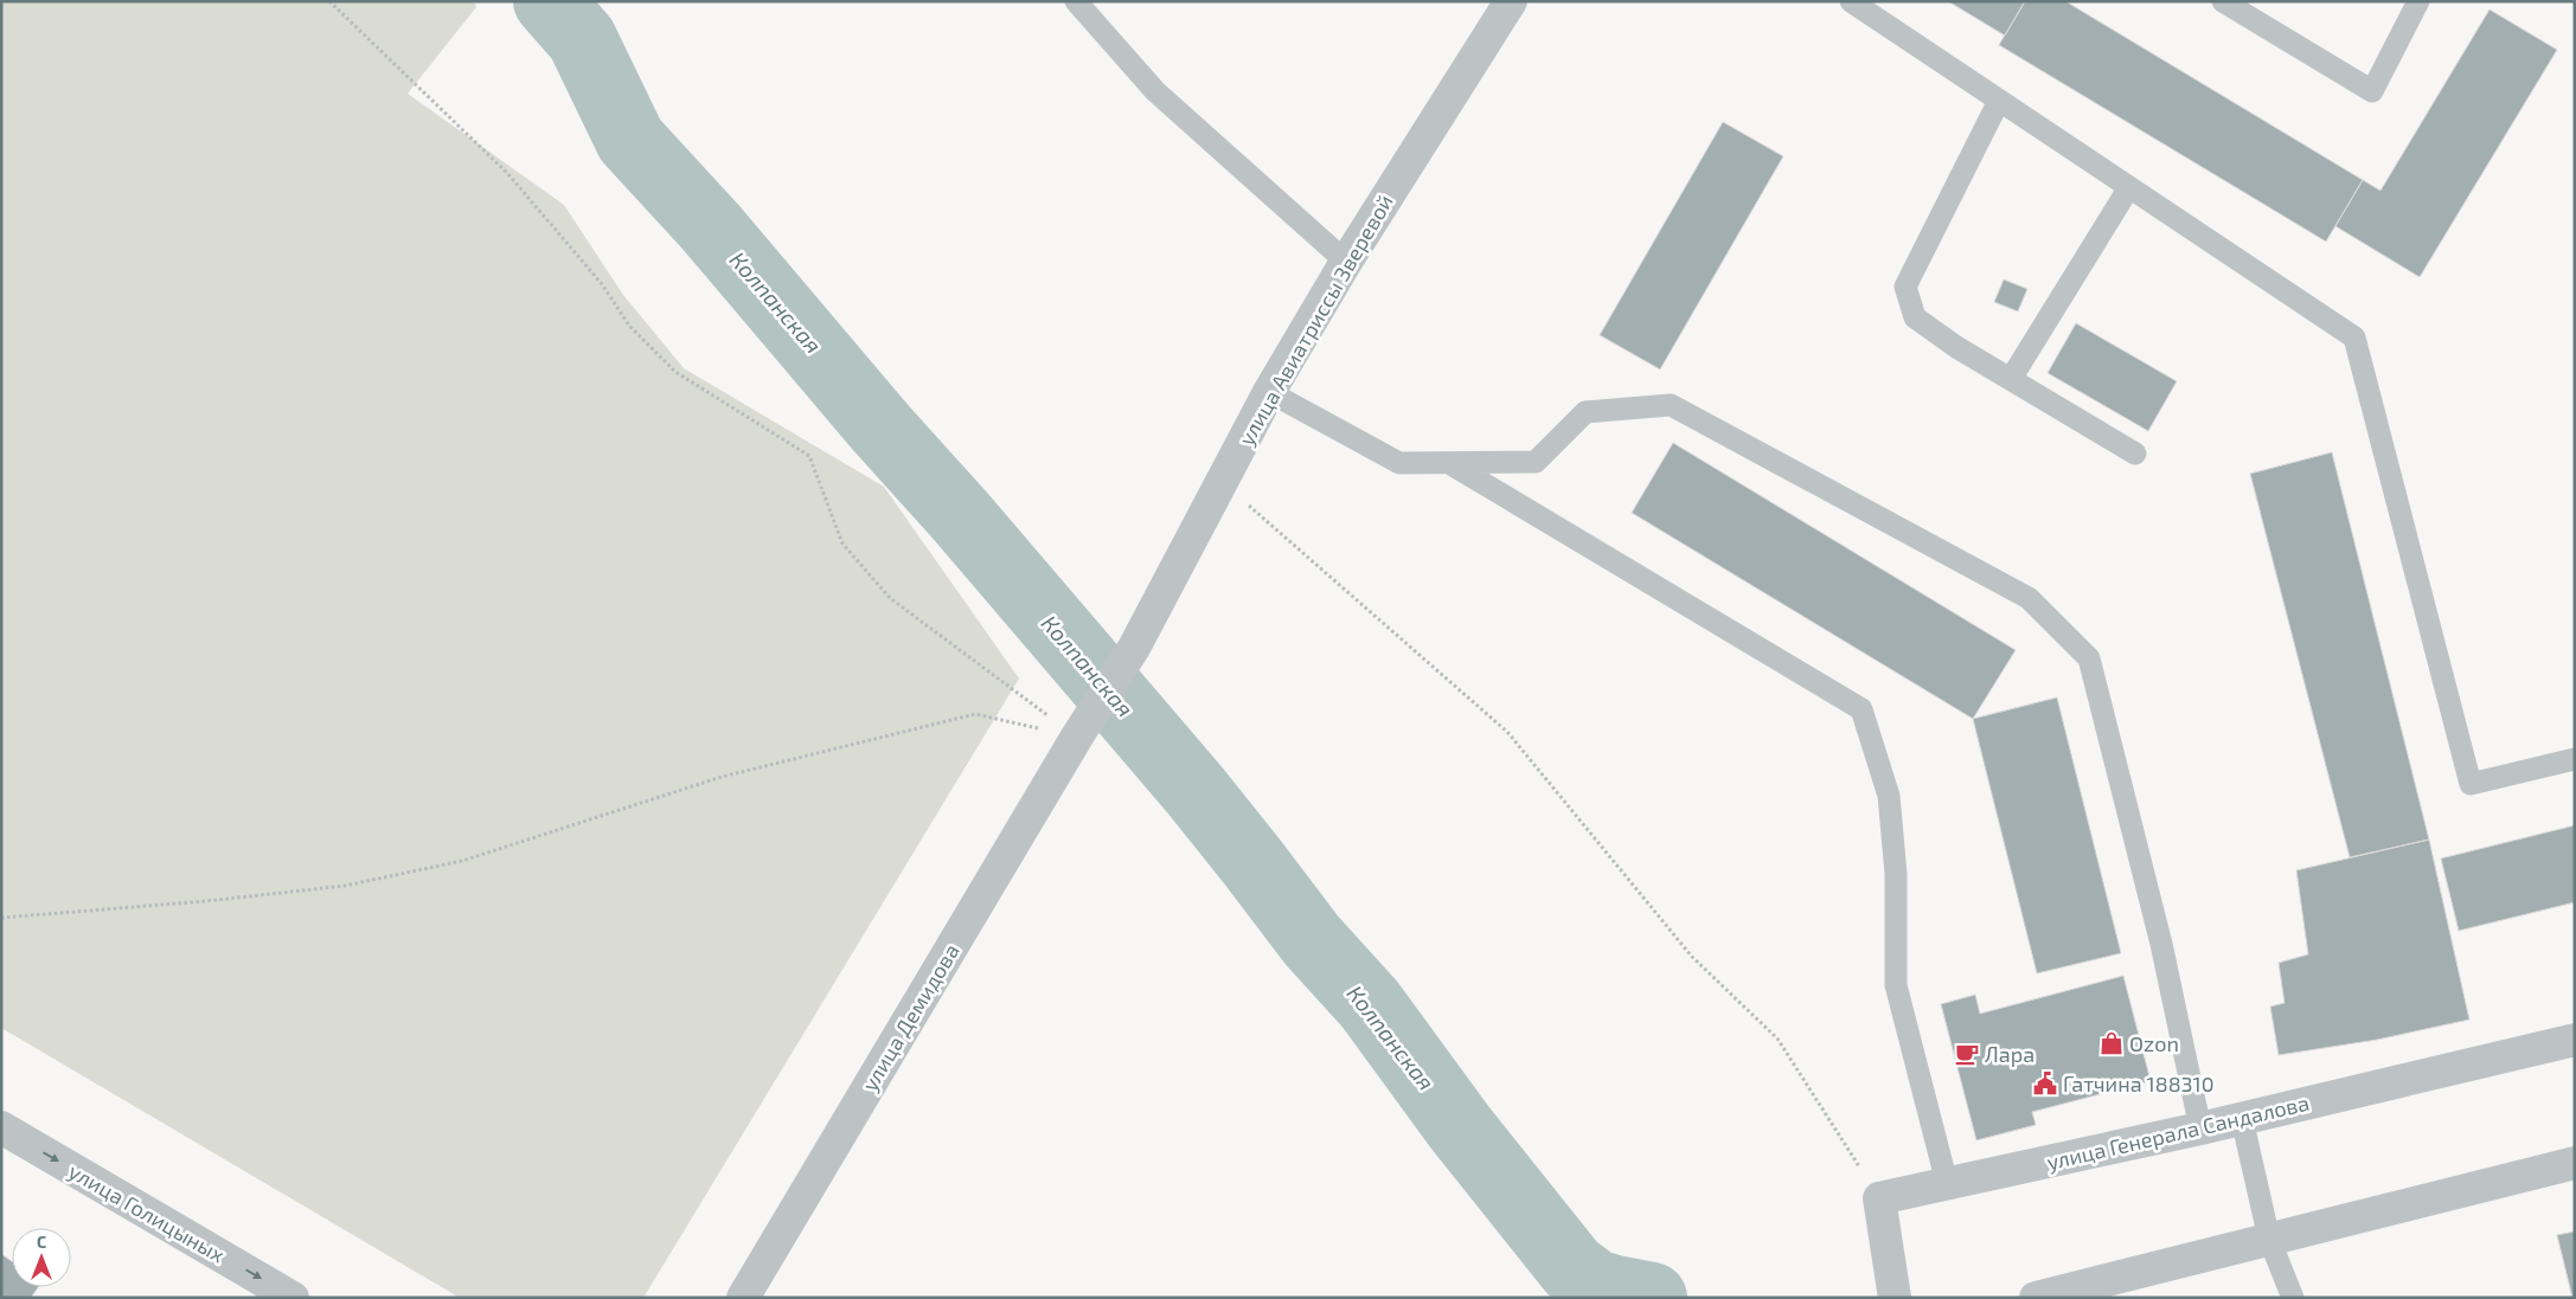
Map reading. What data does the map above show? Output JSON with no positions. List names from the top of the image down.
{
  "streets": {
    "street": [
      "улица Авиатриссы Зверевой",
      "улица Демидова",
      "улица Генерала Сандалова",
      "улица Голицыных"
    ]
  },
  "crossings": [
    ["улица Авиатриссы Зверевой", "улица Демидова"]
  ],
  "one_way": ["улица Голицыных"],
  "water": ["Колпанская"],
  "places": {
    "shop": ["Ozon"],
    "cafe": ["Лара"],
    "public building": ["Гатчина 188310"]
  },
  "north": "top"
}
